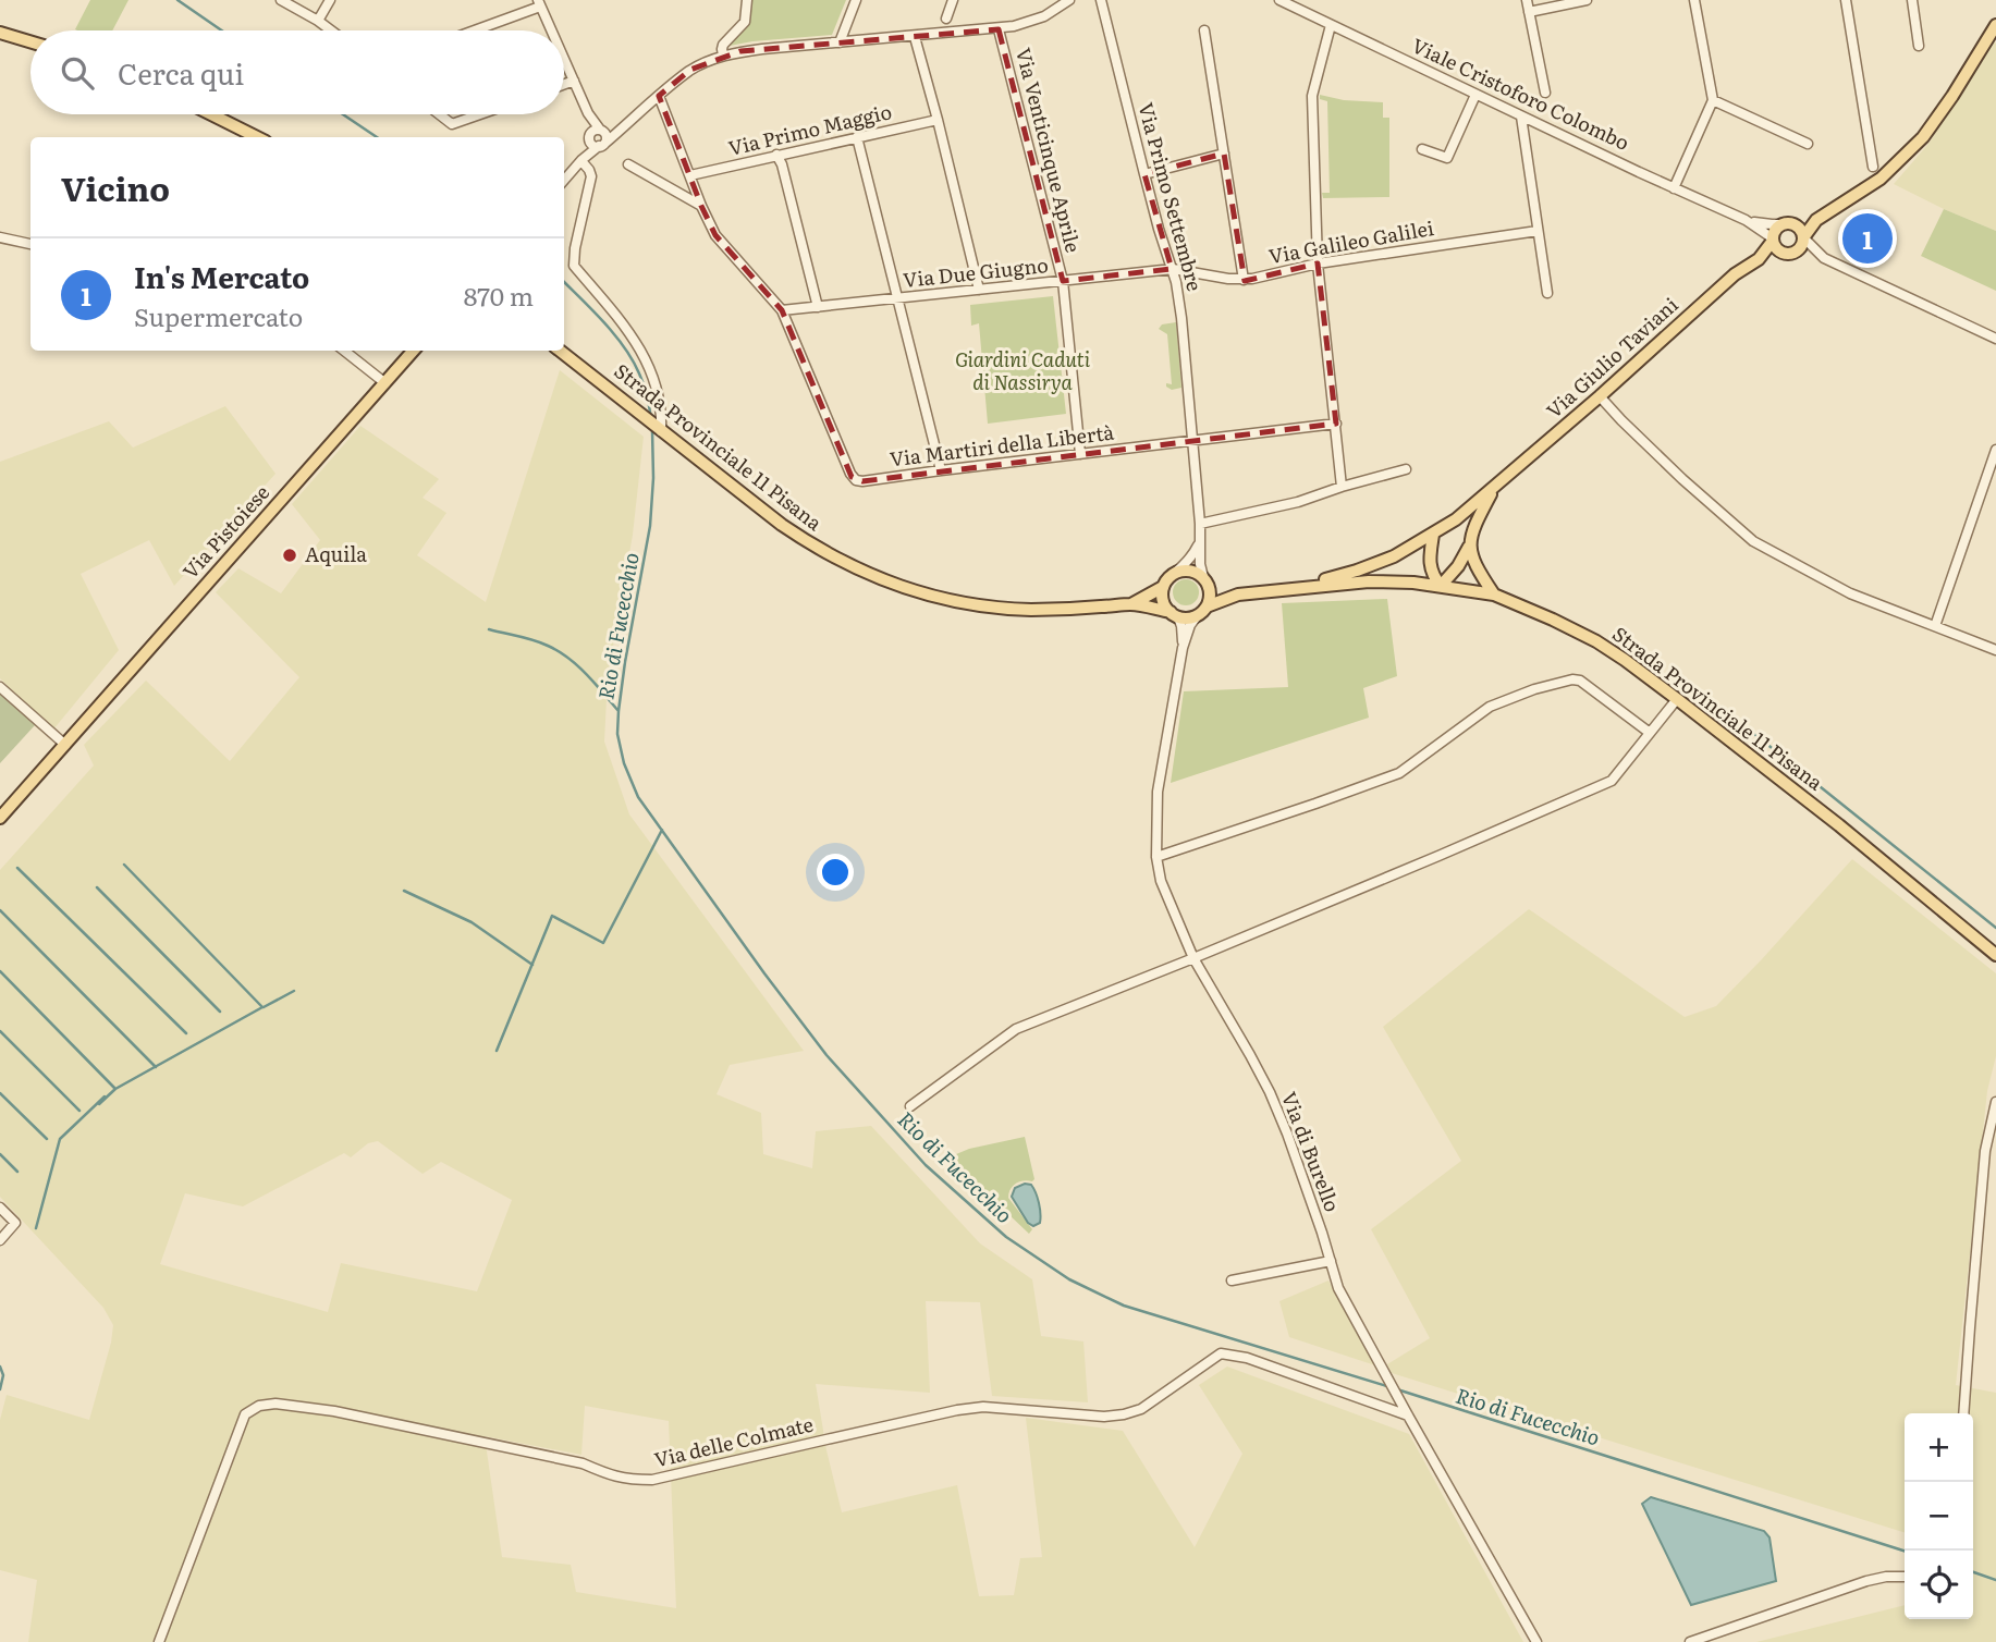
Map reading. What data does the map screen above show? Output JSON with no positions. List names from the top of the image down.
{
  "streets": {
    "main road": [
      "Viale Cristoforo Colombo",
      "Via Giulio Taviani",
      "Strada Provinciale 11 Pisana",
      "Via Pistoiese"
    ],
    "street": [
      "Via Primo Maggio",
      "Via Venticinque Aprile",
      "Via Primo Settembre",
      "Via Galileo Galilei",
      "Via Due Giugno",
      "Via Martiri della Libertà",
      "Via di Burello",
      "Via delle Colmate"
    ]
  },
  "crossings": [
    ["Viale Cristoforo Colombo", "Via Giulio Taviani"],
    ["Via Venticinque Aprile", "Via Due Giugno"],
    ["Via Venticinque Aprile", "Via Martiri della Libertà"],
    ["Via Primo Settembre", "Via Galileo Galilei"],
    ["Via Primo Settembre", "Via Due Giugno"],
    ["Via Primo Settembre", "Via Martiri della Libertà"],
    ["Via Galileo Galilei", "Via Due Giugno"],
    ["Via Due Giugno", "Via Martiri della Libertà"],
    ["Via Giulio Taviani", "Strada Provinciale 11 Pisana"],
    ["Strada Provinciale 11 Pisana", "Via di Burello"],
    ["Via di Burello", "Via delle Colmate"]
  ],
  "water": ["Rio di Fucecchio"],
  "parks": ["Giardini Caduti di Nassirya"],
  "places": ["Aquila"],
  "page": {
    "search": "Cerca qui",
    "heading": "Vicino",
    "pins": "1",
    "list": [
      {
        "mark": "1",
        "name": "In's Mercato",
        "note": "Supermercato",
        "value": "870 m"
      }
    ],
    "map_buttons": ["+", "−"]
  }
}
